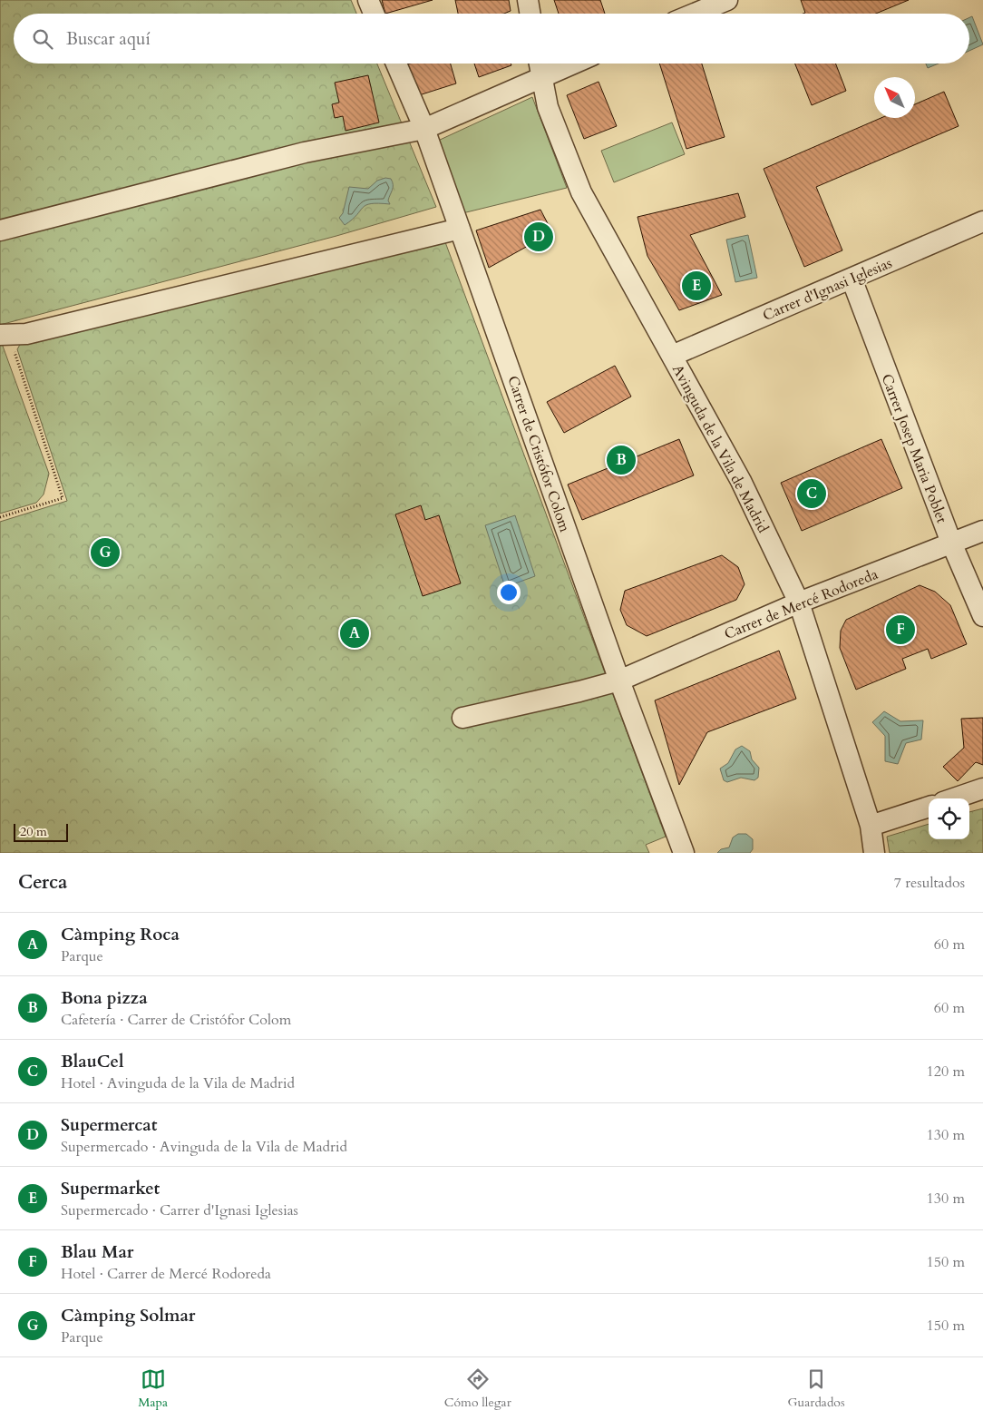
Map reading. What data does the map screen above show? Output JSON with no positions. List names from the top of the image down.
{
  "streets": {
    "street": [
      "Carrer d'Ignasi Iglesias",
      "Avinguda de la Vila de Madrid",
      "Carrer Josep Maria Poblet",
      "Carrer de Cristófor Colom",
      "Carrer de Mercé Rodoreda"
    ]
  },
  "crossings": [
    ["Carrer d'Ignasi Iglesias", "Avinguda de la Vila de Madrid"],
    ["Carrer d'Ignasi Iglesias", "Carrer Josep Maria Poblet"],
    ["Avinguda de la Vila de Madrid", "Carrer de Mercé Rodoreda"],
    ["Carrer Josep Maria Poblet", "Carrer de Mercé Rodoreda"],
    ["Carrer de Cristófor Colom", "Carrer de Mercé Rodoreda"]
  ],
  "scale_bar": "20 m",
  "north": "top left",
  "page": {
    "search": "Buscar aquí",
    "pins": [
      "D",
      "E",
      "B",
      "C",
      "G",
      "F",
      "A"
    ],
    "scale": "20 m",
    "heading": ["Cerca", "7 resultados"],
    "list": [
      {
        "mark": "A",
        "name": "Càmping Roca",
        "note": "Parque",
        "value": "60 m"
      },
      {
        "mark": "B",
        "name": "Bona pizza",
        "note": "Cafetería · Carrer de Cristófor Colom",
        "value": "60 m"
      },
      {
        "mark": "C",
        "name": "BlauCel",
        "note": "Hotel · Avinguda de la Vila de Madrid",
        "value": "120 m"
      },
      {
        "mark": "D",
        "name": "Supermercat",
        "note": "Supermercado · Avinguda de la Vila de Madrid",
        "value": "130 m"
      },
      {
        "mark": "E",
        "name": "Supermarket",
        "note": "Supermercado · Carrer d'Ignasi Iglesias",
        "value": "130 m"
      },
      {
        "mark": "F",
        "name": "Blau Mar",
        "note": "Hotel · Carrer de Mercé Rodoreda",
        "value": "150 m"
      },
      {
        "mark": "G",
        "name": "Càmping Solmar",
        "note": "Parque",
        "value": "150 m"
      }
    ],
    "nav": ["Mapa", "Cómo llegar", "Guardados"]
  }
}
